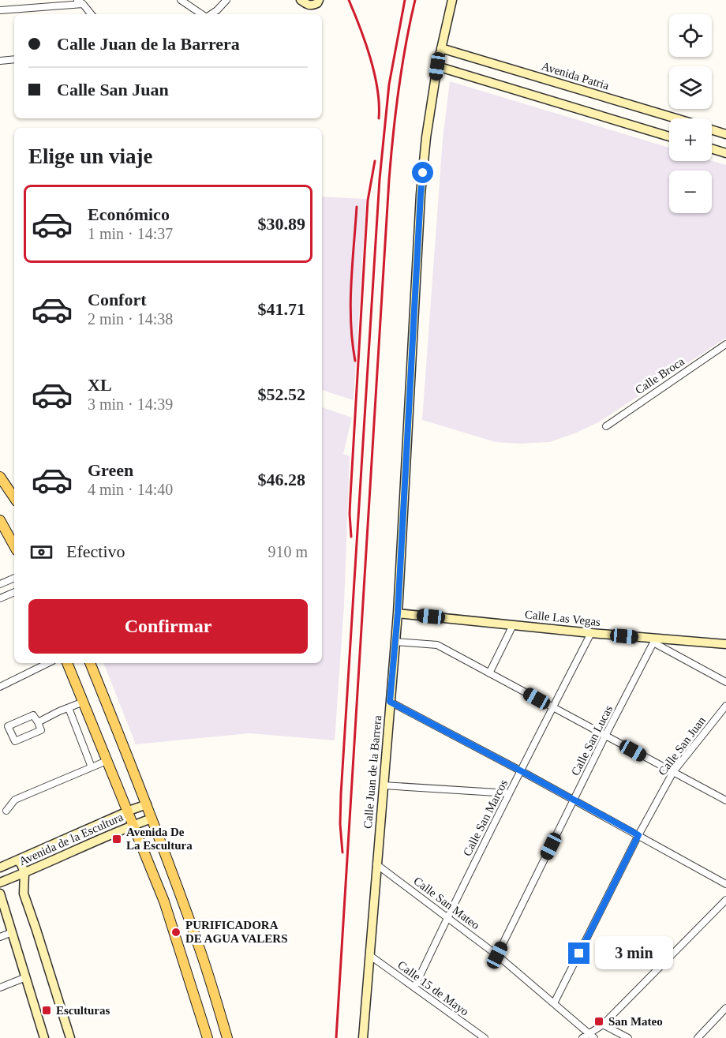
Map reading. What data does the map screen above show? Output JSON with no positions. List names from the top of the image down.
{
  "streets": {
    "street": [
      "Avenida Patria",
      "Calle Broca",
      "Calle Las Vegas",
      "Calle San Lucas",
      "Calle San Juan",
      "Calle Juan de la Barrera",
      "Calle San Marcos",
      "Avenida de la Escultura",
      "Calle San Mateo",
      "Calle 15 de Mayo"
    ]
  },
  "crossings": [
    ["Avenida Patria", "Calle Juan de la Barrera"],
    ["Calle Las Vegas", "Calle San Lucas"],
    ["Calle Las Vegas", "Calle Juan de la Barrera"],
    ["Calle Las Vegas", "Calle San Marcos"],
    ["Calle San Lucas", "Calle San Mateo"],
    ["Calle San Juan", "Calle San Mateo"],
    ["Calle Juan de la Barrera", "Calle San Mateo"],
    ["Calle Juan de la Barrera", "Calle 15 de Mayo"],
    ["Calle San Marcos", "Calle San Mateo"],
    ["Calle San Marcos", "Calle 15 de Mayo"]
  ],
  "places": {
    "transit": ["Avenida De La Escultura", "Esculturas", "San Mateo"],
    "other": ["PURIFICADORA DE AGUA VALERS"]
  },
  "page": {
    "map_buttons": ["+", "−"],
    "banner": ["Calle Juan de la Barrera", "Calle San Juan"],
    "heading": "Elige un viaje",
    "list": [
      {
        "name": "Económico",
        "note": "1 min · 14:37",
        "value": "$30.89"
      },
      {
        "name": "Confort",
        "note": "2 min · 14:38",
        "value": "$41.71"
      },
      {
        "name": "XL",
        "note": "3 min · 14:39",
        "value": "$52.52"
      },
      {
        "name": "Green",
        "note": "4 min · 14:40",
        "value": "$46.28"
      }
    ],
    "pay": ["Efectivo", "910 m"],
    "buttons": "Confirmar",
    "bubble": "3 min"
  }
}
